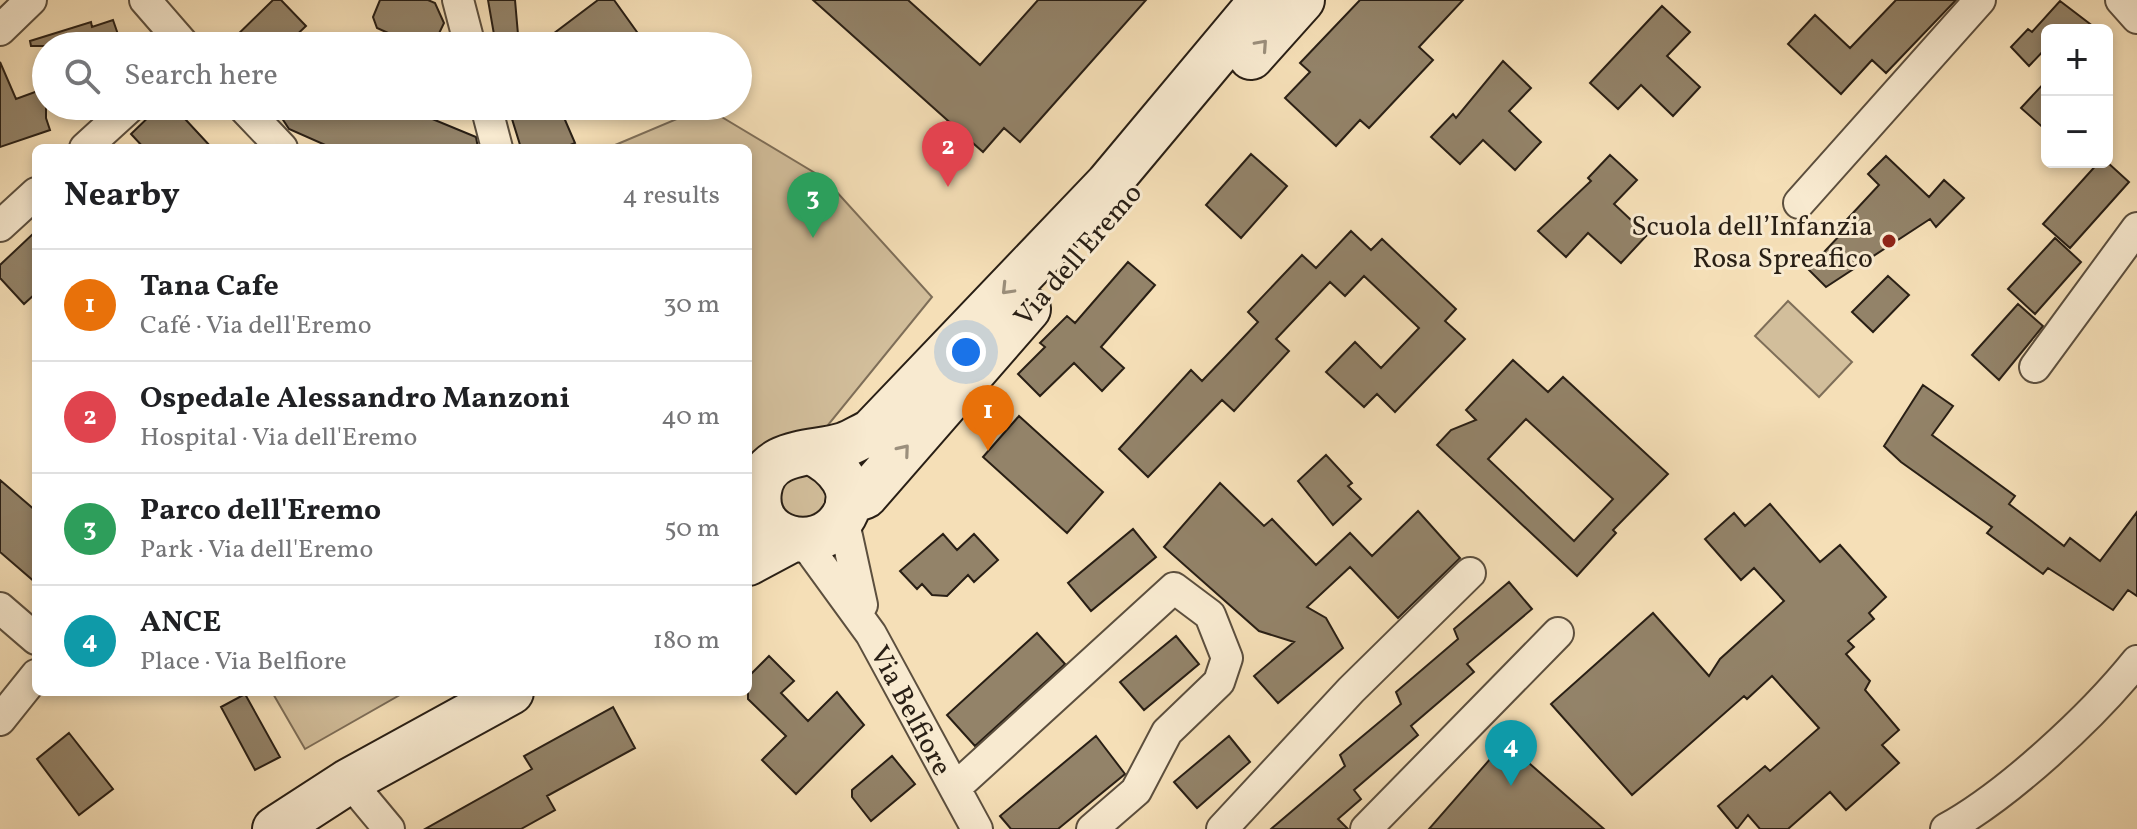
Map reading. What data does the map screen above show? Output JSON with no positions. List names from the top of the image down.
{
  "streets": {
    "main road": ["Via dell'Eremo"],
    "street": ["Via Belfiore"]
  },
  "crossings": [
    ["Via dell'Eremo", "Via Belfiore"]
  ],
  "places": ["Scuola dell’Infanzia Rosa Spreafico"],
  "page": {
    "map_buttons": ["+", "−"],
    "search": "Search here",
    "pins": [
      "2",
      "3",
      "1",
      "4"
    ],
    "heading": ["Nearby", "4 results"],
    "list": [
      {
        "mark": "1",
        "name": "Tana Cafe",
        "note": "Café · Via dell'Eremo",
        "value": "30 m"
      },
      {
        "mark": "2",
        "name": "Ospedale Alessandro Manzoni",
        "note": "Hospital · Via dell'Eremo",
        "value": "40 m"
      },
      {
        "mark": "3",
        "name": "Parco dell'Eremo",
        "note": "Park · Via dell'Eremo",
        "value": "50 m"
      },
      {
        "mark": "4",
        "name": "ANCE",
        "note": "Place · Via Belfiore",
        "value": "180 m"
      }
    ]
  }
}
